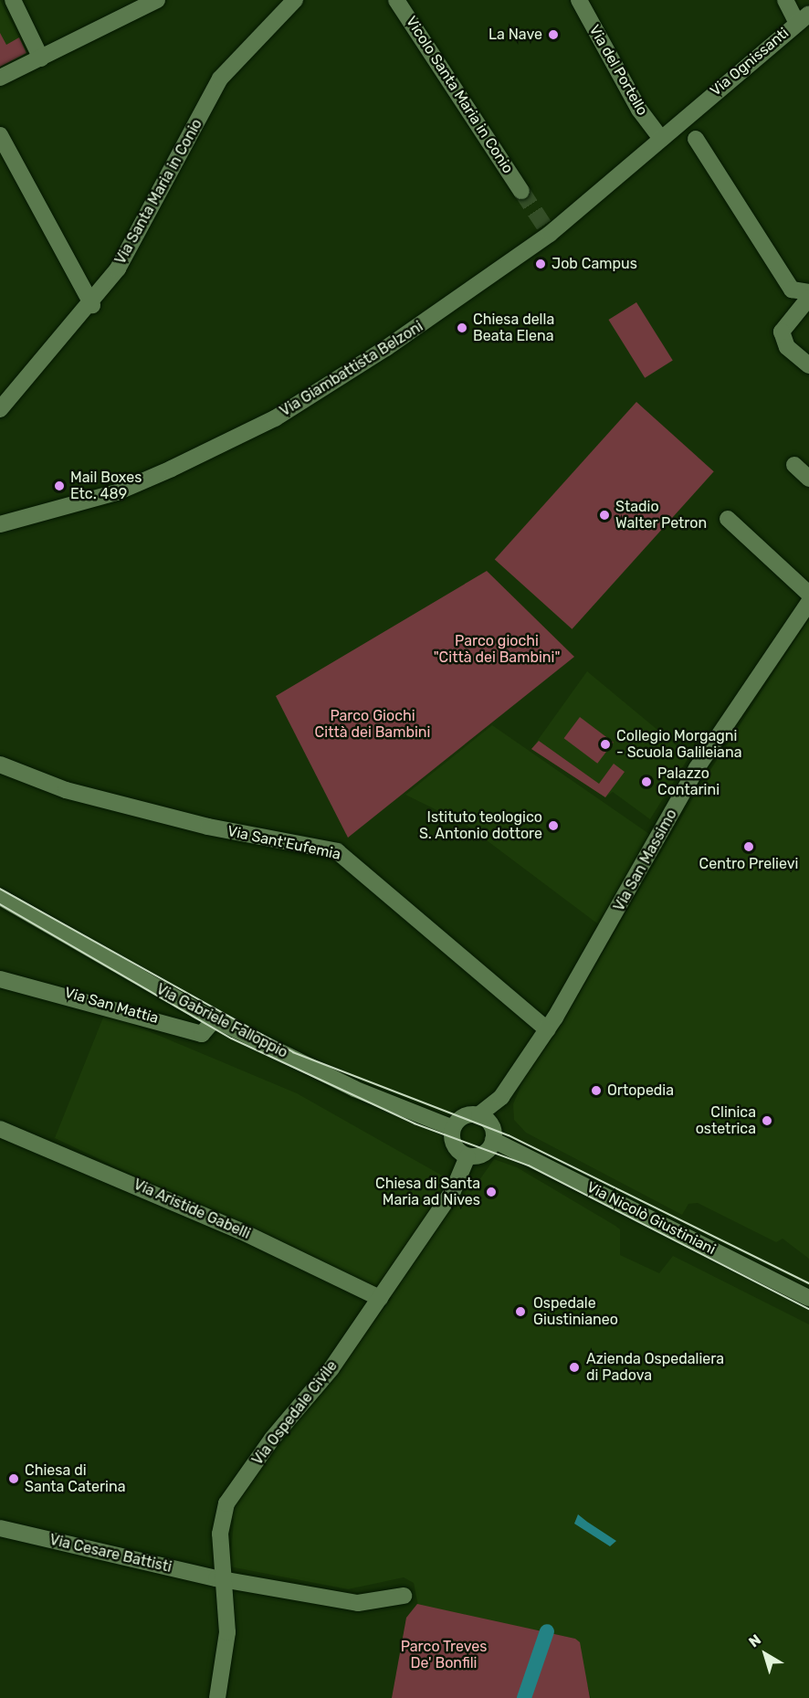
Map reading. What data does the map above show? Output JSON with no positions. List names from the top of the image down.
{
  "streets": {
    "street": [
      "Via Ognissanti",
      "Via del Portello",
      "Vicolo Santa Maria in Conio",
      "Via Santa Maria in Conio",
      "Via Giambattista Belzoni",
      "Via Sant'Eufemia",
      "Via San Massimo",
      "Via San Mattia",
      "Via Gabriele Falloppio",
      "Via Aristide Gabelli",
      "Via Nicolò Giustiniani",
      "Via Ospedale Civile",
      "Via Cesare Battisti"
    ]
  },
  "crossings": [
    ["Via Ognissanti", "Via del Portello"],
    ["Via Ognissanti", "Via Giambattista Belzoni"],
    ["Via del Portello", "Via Giambattista Belzoni"],
    ["Via Sant'Eufemia", "Via San Massimo"],
    ["Via San Massimo", "Via Gabriele Falloppio"],
    ["Via San Massimo", "Via Nicolò Giustiniani"],
    ["Via San Massimo", "Via Ospedale Civile"],
    ["Via San Mattia", "Via Gabriele Falloppio"],
    ["Via Gabriele Falloppio", "Via Nicolò Giustiniani"],
    ["Via Gabriele Falloppio", "Via Ospedale Civile"],
    ["Via Aristide Gabelli", "Via Ospedale Civile"],
    ["Via Nicolò Giustiniani", "Via Ospedale Civile"],
    ["Via Ospedale Civile", "Via Cesare Battisti"]
  ],
  "parks": ["Parco giochi \"Città dei Bambini\"", "Parco Giochi Città dei Bambini", "Parco Treves De' Bonfili"],
  "places": [
    "La Nave",
    "Job Campus",
    "Chiesa della Beata Elena",
    "Mail Boxes Etc. 489",
    "Stadio Walter Petron",
    "Collegio Morgagni - Scuola Galileiana",
    "Palazzo Contarini",
    "Istituto teologico S. Antonio dottore",
    "Centro Prelievi",
    "Ortopedia",
    "Clinica ostetrica",
    "Chiesa di Santa Maria ad Nives",
    "Ospedale Giustinianeo",
    "Azienda Ospedaliera di Padova",
    "Chiesa di Santa Caterina"
  ],
  "north": "top left"
}
